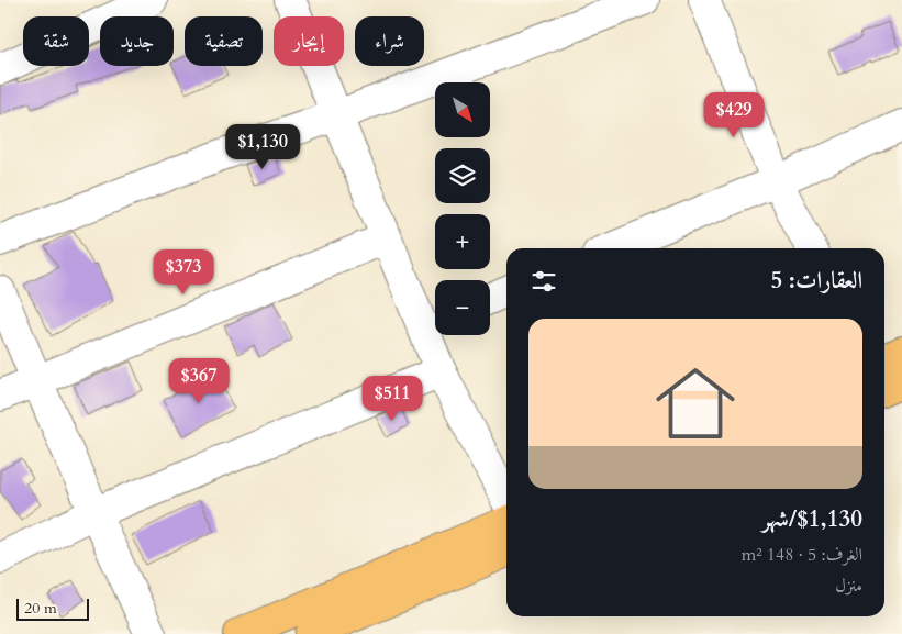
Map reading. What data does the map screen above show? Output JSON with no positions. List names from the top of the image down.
{
  "scale_bar": "20 m",
  "north": "bottom right",
  "page": {
    "chip": [
      "شراء",
      "إيجار",
      "تصفية",
      "جديد",
      "شقة"
    ],
    "map_buttons": ["+", "−"],
    "price": [
      "$429",
      "$1,130",
      "$373",
      "$367",
      "$511"
    ],
    "heading": "العقارات: 5",
    "list": [
      {
        "name": "$1,130/شهر",
        "note": "الغرف: 5 · 148 m² · منزل"
      }
    ],
    "scale": "20 m"
  }
}
